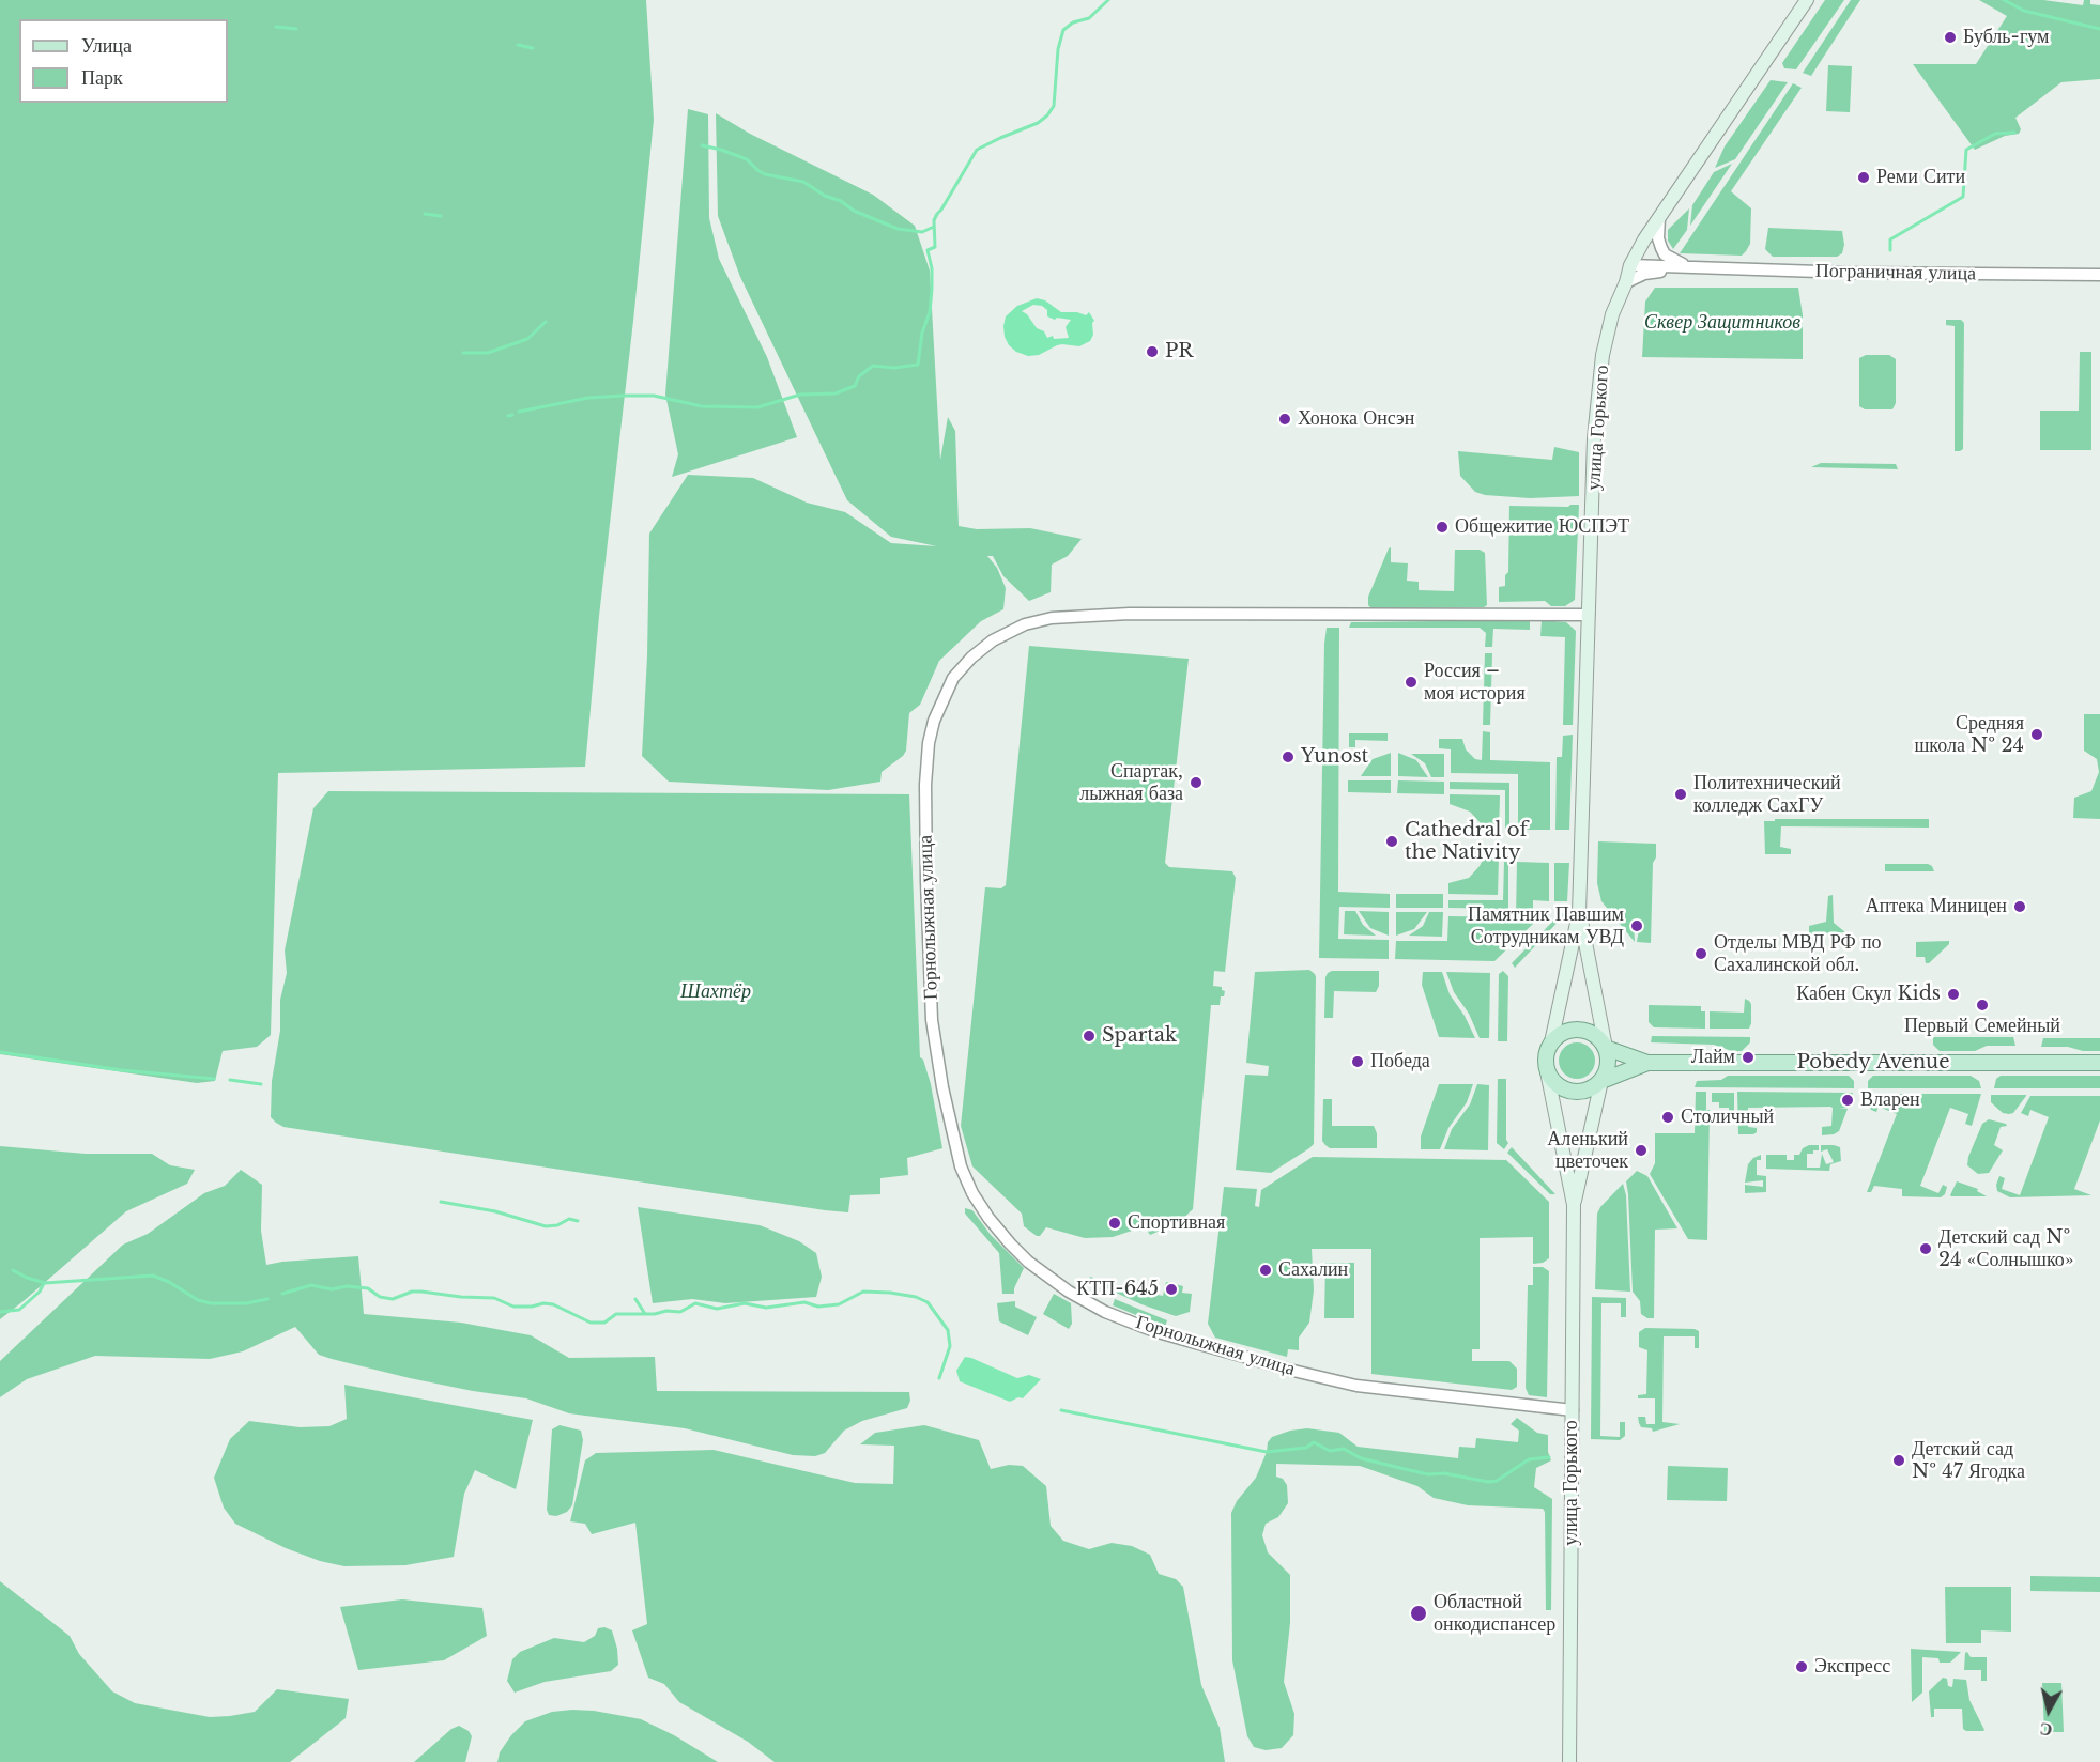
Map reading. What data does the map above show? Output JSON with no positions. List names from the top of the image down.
{
  "streets": {
    "main road": ["улица Горького", "Pobedy Avenue"],
    "street": ["Пограничная улица", "Горнолыжная улица"]
  },
  "crossings": [
    ["Пограничная улица", "улица Горького"],
    ["улица Горького", "Горнолыжная улица"]
  ],
  "parks": ["Сквер Защитников", "Шахтёр"],
  "places": [
    "Бубль-гум",
    "Реми Сити",
    "PR",
    "Хонока Онсэн",
    "Общежитие ЮСПЭТ",
    "Россия – моя история",
    "Средняя школа № 24",
    "Yunost",
    "Спартак, лыжная база",
    "Политехнический колледж СахГУ",
    "Cathedral of the Nativity",
    "Аптека Миницен",
    "Памятник Павшим Сотрудникам УВД",
    "Отделы МВД РФ по Сахалинской обл.",
    "Кабен Скул Kids",
    "Первый Семейный",
    "Spartak",
    "Лайм",
    "Победа",
    "Вларен",
    "Столичный",
    "Аленький цветочек",
    "Спортивная",
    "Детский сад № 24 «Солнышко»",
    "Сахалин",
    "КТП-645",
    "Детский сад № 47 Ягодка",
    "Областной онкодиспансер",
    "Экспресс"
  ],
  "legend": ["Улица", "Парк"],
  "north": "bottom"
}
